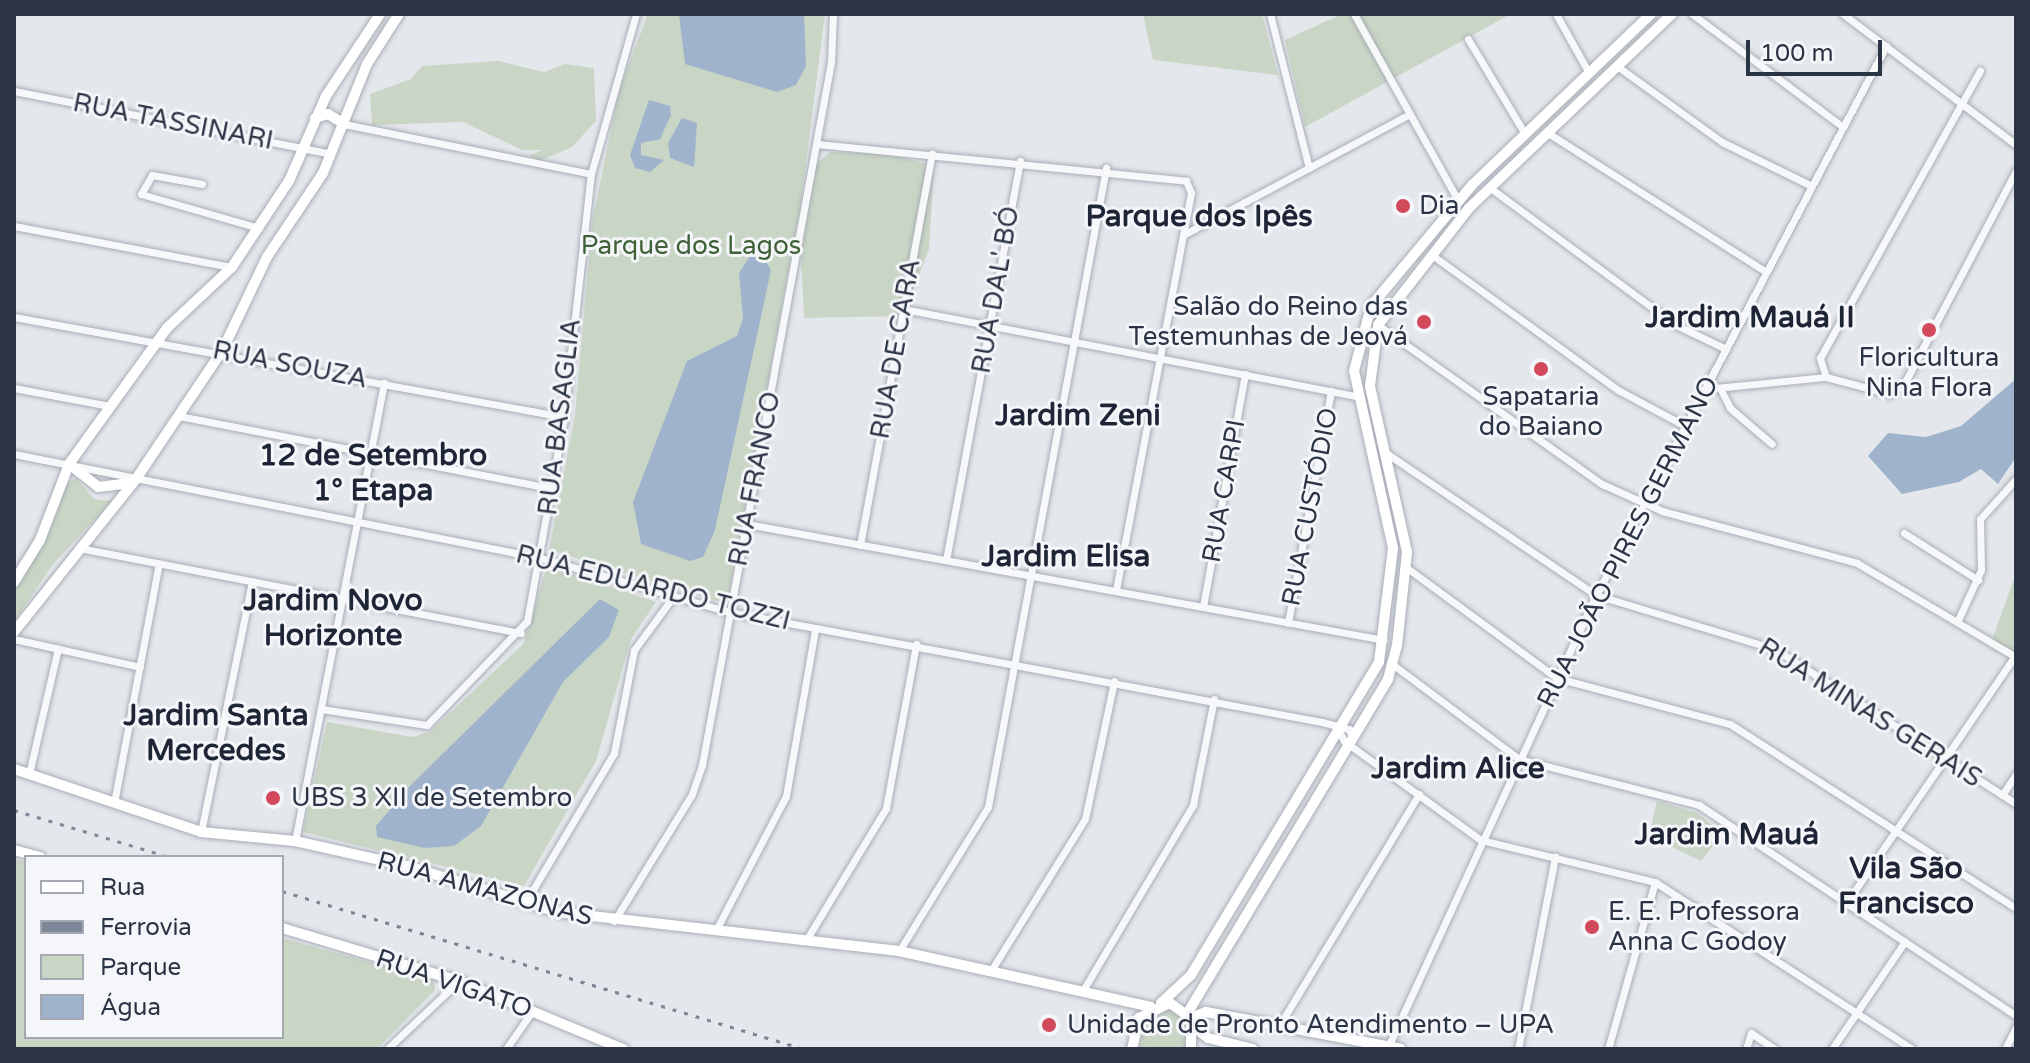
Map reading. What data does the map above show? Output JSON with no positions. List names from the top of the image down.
{
  "streets": {
    "street": [
      "RUA TASSINARI",
      "RUA DAL' BÓ",
      "RUA DE CARA",
      "RUA SOUZA",
      "RUA BASAGLIA",
      "RUA FRANCO",
      "RUA CARPI",
      "RUA CUSTÓDIO",
      "RUA JOÃO PIRES GERMANO",
      "RUA EDUARDO TOZZI",
      "RUA MINAS GERAIS",
      "RUA AMAZONAS",
      "RUA VIGATO"
    ]
  },
  "crossings": [
    ["RUA SOUZA", "RUA BASAGLIA"],
    ["RUA BASAGLIA", "RUA EDUARDO TOZZI"],
    ["RUA FRANCO", "RUA EDUARDO TOZZI"],
    ["RUA FRANCO", "RUA AMAZONAS"],
    ["RUA JOÃO PIRES GERMANO", "RUA MINAS GERAIS"]
  ],
  "districts": [
    "Parque dos Ipês",
    "Jardim Mauá II",
    "Jardim Zeni",
    "12 de Setembro 1° Etapa",
    "Jardim Elisa",
    "Jardim Novo Horizonte",
    "Jardim Santa Mercedes",
    "Jardim Alice",
    "Jardim Mauá",
    "Vila São Francisco"
  ],
  "parks": ["Parque dos Lagos"],
  "places": [
    "Dia",
    "Salão do Reino das Testemunhas de Jeová",
    "Floricultura Nina Flora",
    "Sapataria do Baiano",
    "UBS 3 XII de Setembro",
    "E. E. Professora Anna C Godoy",
    "Unidade de Pronto Atendimento – UPA"
  ],
  "legend": [
    "Rua",
    "Ferrovia",
    "Parque",
    "Água"
  ],
  "scale_bar": "100 m"
}
